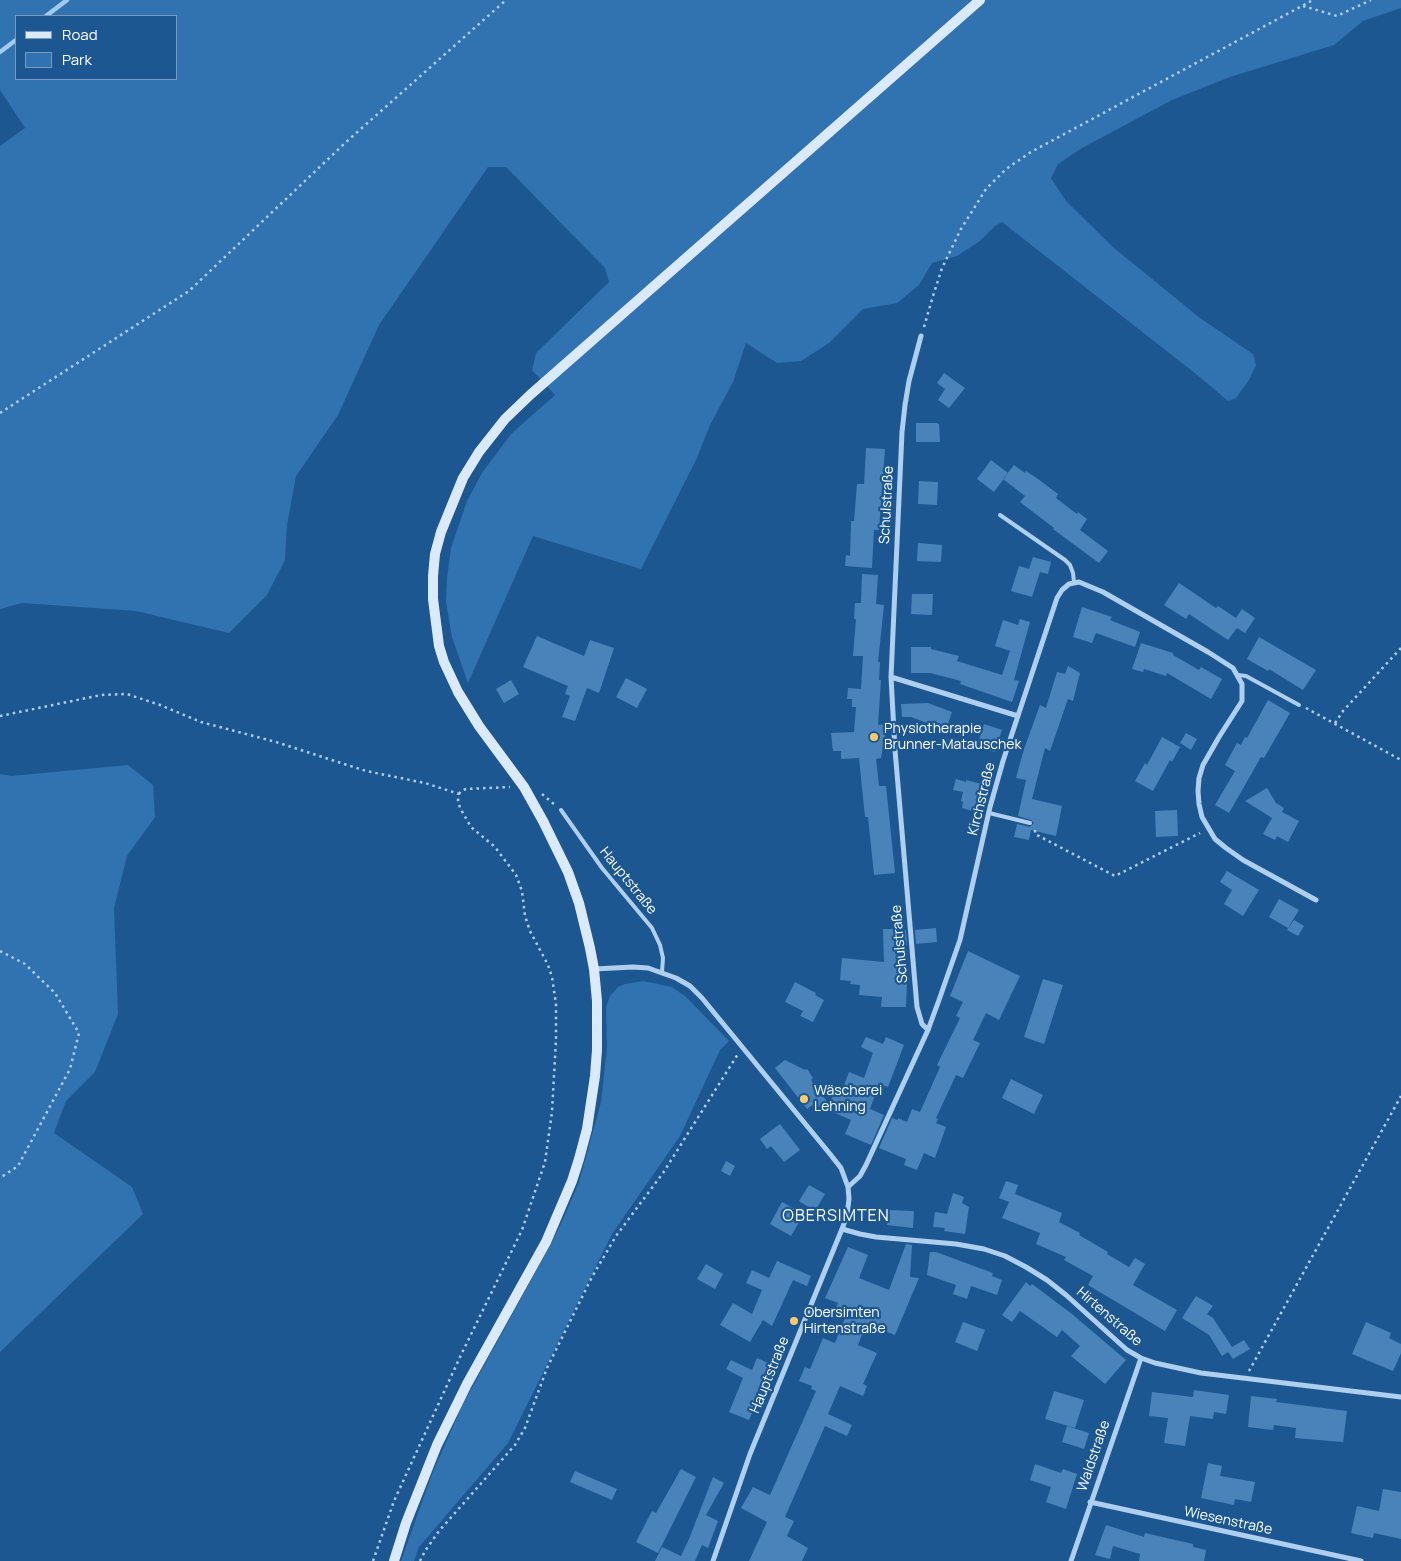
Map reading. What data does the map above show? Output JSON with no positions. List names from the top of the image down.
{
  "streets": {
    "street": [
      "Schulstraße",
      "Kirchstraße",
      "Hauptstraße",
      "Hirtenstraße",
      "Waldstraße",
      "Wiesenstraße"
    ]
  },
  "crossings": [
    ["Schulstraße", "Kirchstraße"],
    ["Hauptstraße", "Hirtenstraße"],
    ["Hirtenstraße", "Waldstraße"],
    ["Waldstraße", "Wiesenstraße"]
  ],
  "districts": ["OBERSIMTEN"],
  "places": ["Physiotherapie Brunner-Matauschek", "Wäscherei Lehning", "Obersimten Hirtenstraße"],
  "legend": ["Road", "Park"]
}
